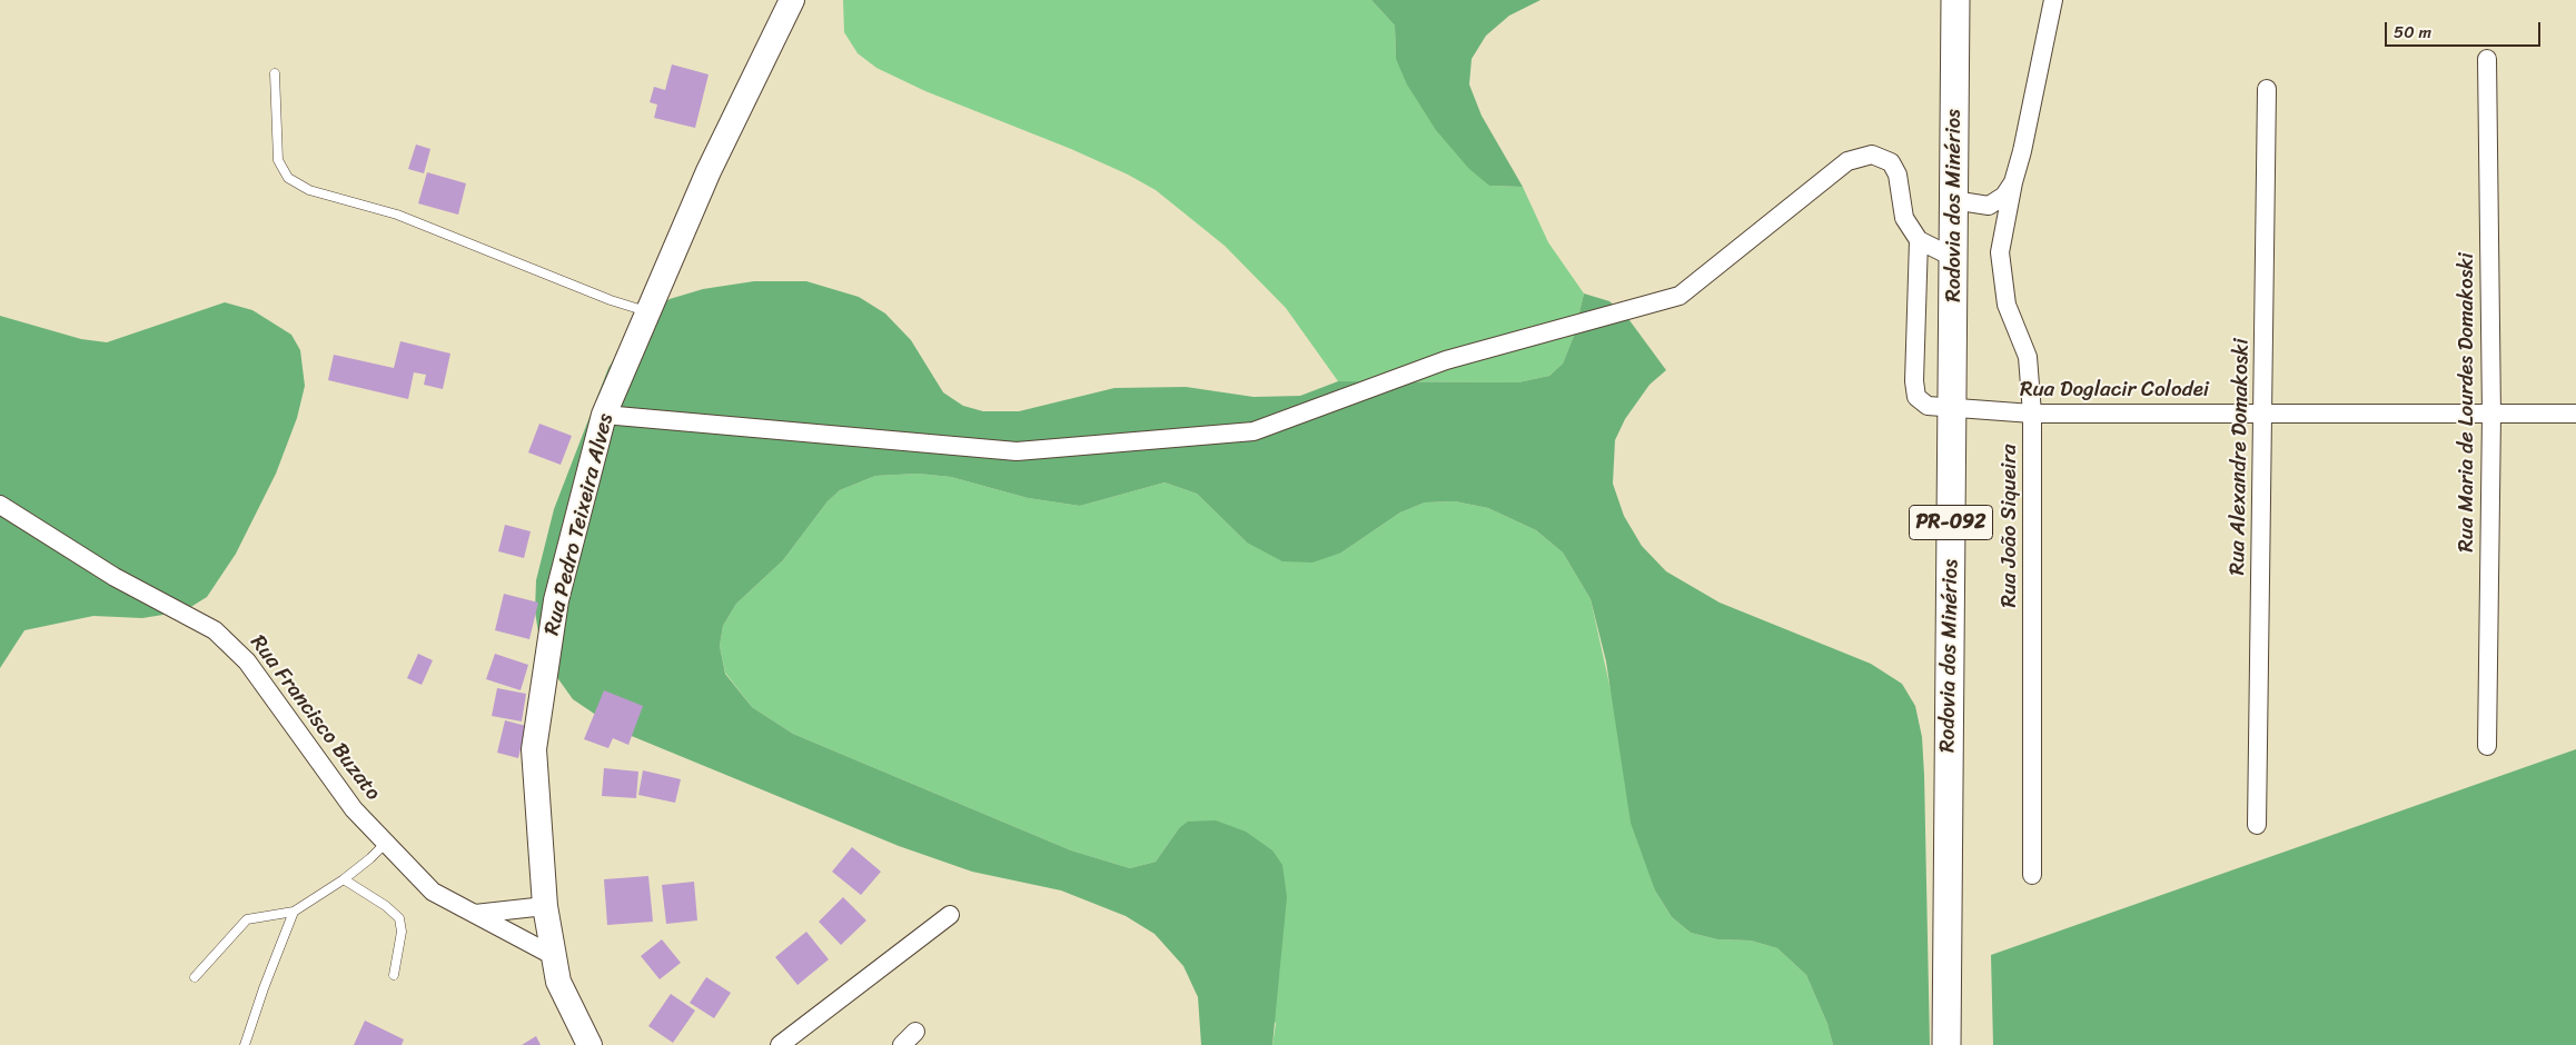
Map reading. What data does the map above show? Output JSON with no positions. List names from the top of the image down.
{
  "streets": {
    "main road": ["Rodovia dos Minérios", "PR-092"],
    "street": [
      "Rua Doglacir Colodei",
      "Rua Maria de Lourdes Domakoski",
      "Rua Alexandre Domakoski",
      "Rua Pedro Teixeira Alves",
      "Rua João Siqueira",
      "Rua Francisco Buzato"
    ]
  },
  "crossings": [
    ["Rodovia dos Minérios", "Rua Doglacir Colodei"],
    ["Rodovia dos Minérios", "Rua João Siqueira"],
    ["Rua Doglacir Colodei", "Rua Maria de Lourdes Domakoski"],
    ["Rua Doglacir Colodei", "Rua Alexandre Domakoski"],
    ["Rua Doglacir Colodei", "Rua João Siqueira"],
    ["Rua Pedro Teixeira Alves", "Rua Francisco Buzato"]
  ],
  "scale_bar": "50 m"
}
